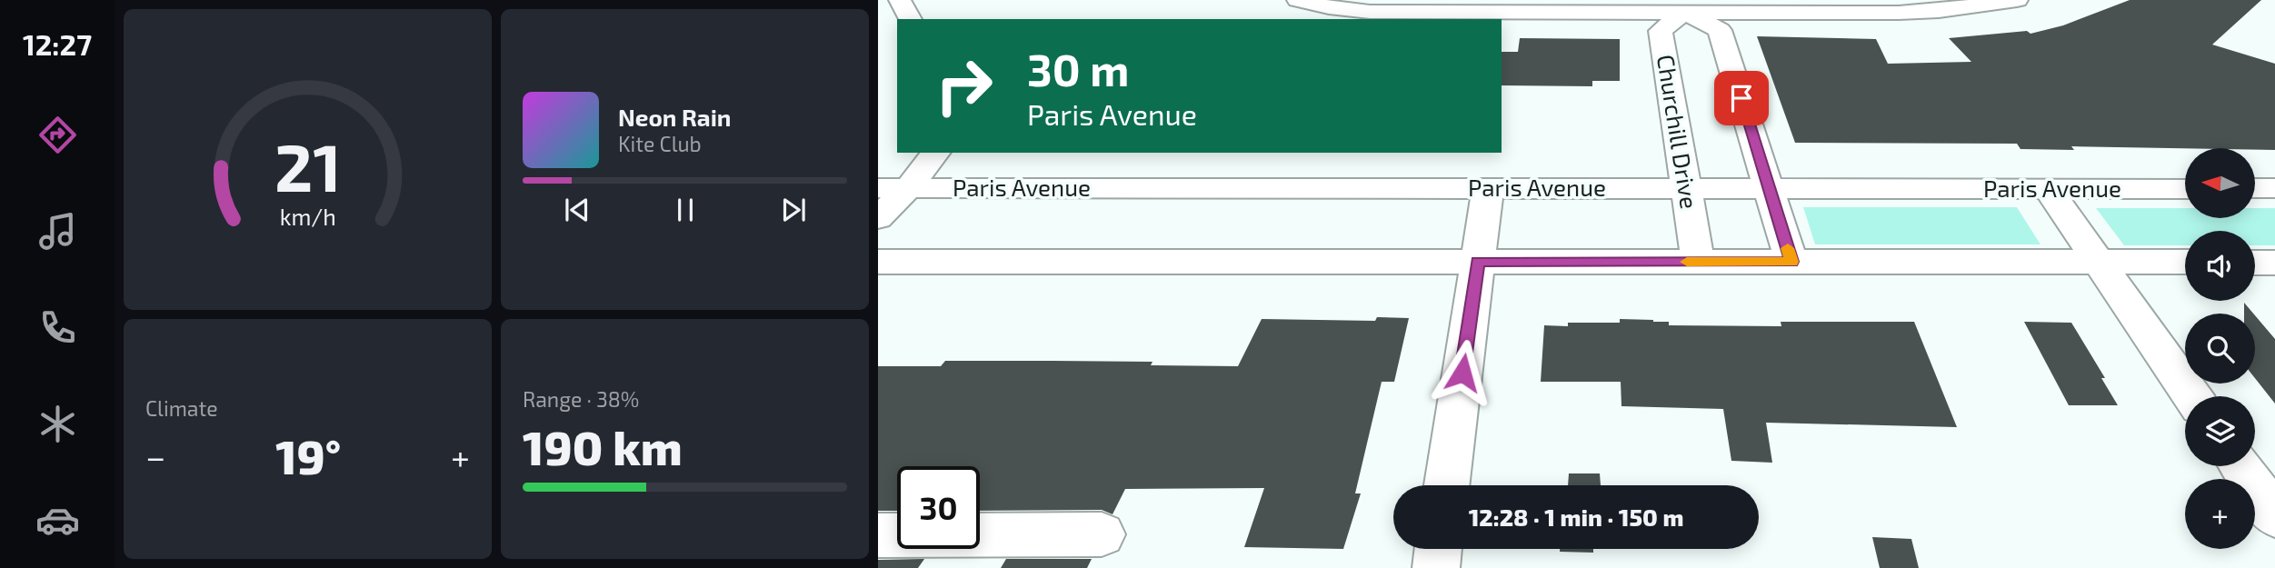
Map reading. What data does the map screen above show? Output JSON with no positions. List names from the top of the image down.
{
  "streets": {
    "street": ["Churchill Drive", "Paris Avenue"]
  },
  "crossings": [
    ["Churchill Drive", "Paris Avenue"]
  ],
  "north": "left",
  "page": {
    "tabs": "12:27",
    "turn": ["30 m", "Paris Avenue"],
    "song": ["Neon Rain", "Kite Club"],
    "map_buttons": "+",
    "tile": [
      "Climate",
      ["Range · 38%", "190 km"]
    ],
    "heat": ["−", "19°", "+"],
    "limit": "30",
    "trip": "12:28 · 1 min · 150 m",
    "gauge": ["21", "km/h"]
  }
}
